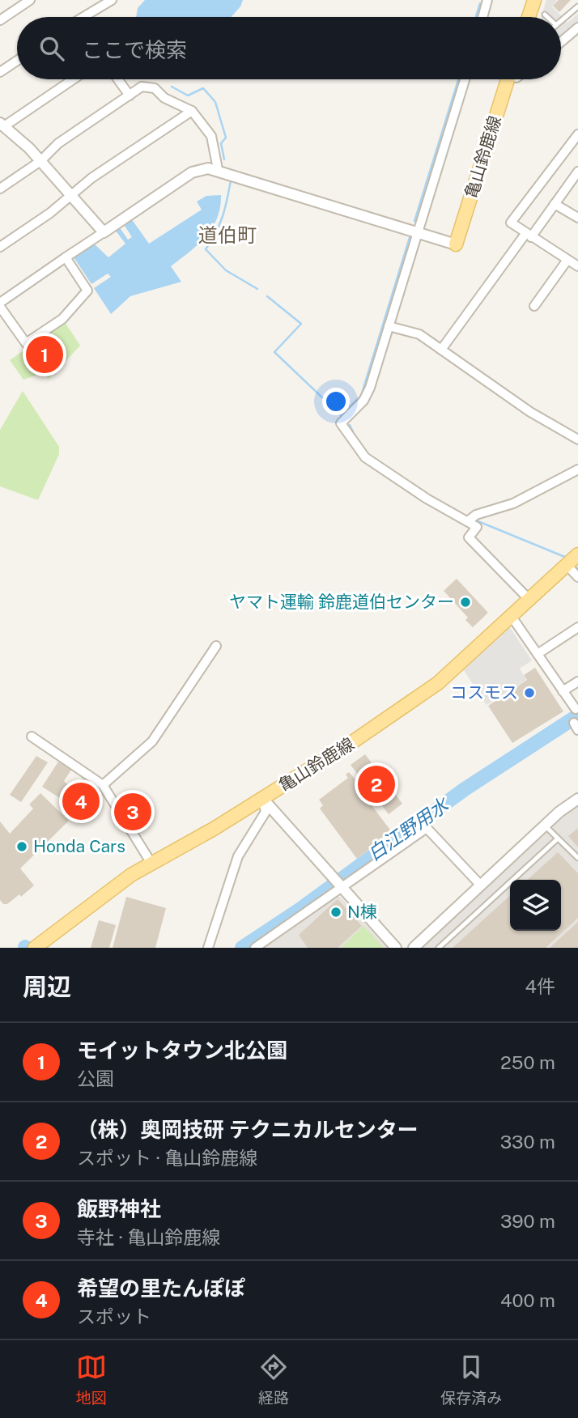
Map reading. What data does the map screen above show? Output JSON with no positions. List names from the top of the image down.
{
  "streets": {
    "main road": ["亀山鈴鹿線"]
  },
  "districts": ["道伯町"],
  "water": ["白江野用水"],
  "places": [
    "ヤマト運輸 鈴鹿道伯センター",
    "コスモス",
    "Honda Cars",
    "N棟"
  ],
  "page": {
    "search": "ここで検索",
    "pins": [
      "1",
      "2",
      "4",
      "3"
    ],
    "heading": ["周辺", "4件"],
    "list": [
      {
        "mark": "1",
        "name": "モイットタウン北公園",
        "note": "公園",
        "value": "250 m"
      },
      {
        "mark": "2",
        "name": "（株）奥岡技研 テクニカルセンター",
        "note": "スポット · 亀山鈴鹿線",
        "value": "330 m"
      },
      {
        "mark": "3",
        "name": "飯野神社",
        "note": "寺社 · 亀山鈴鹿線",
        "value": "390 m"
      },
      {
        "mark": "4",
        "name": "希望の里たんぽぽ",
        "note": "スポット",
        "value": "400 m"
      }
    ],
    "nav": ["地図", "経路", "保存済み"]
  }
}
